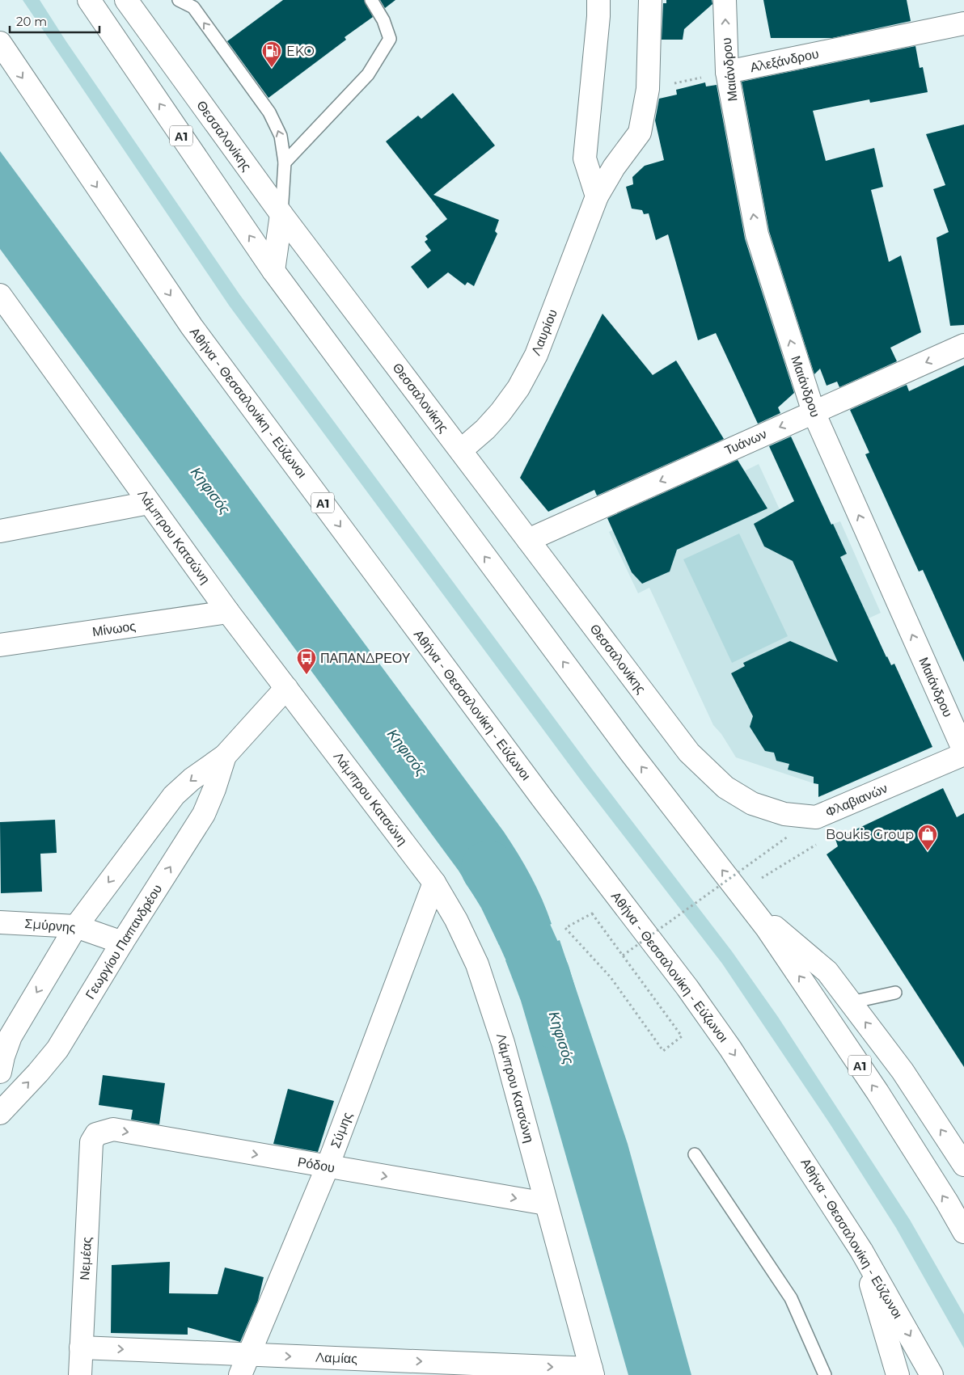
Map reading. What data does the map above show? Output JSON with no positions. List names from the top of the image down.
{
  "streets": {
    "main road": [
      "Αλεξάνδρου",
      "Μαιάνδρου",
      "Α1",
      "Θεσσαλονίκης",
      "Λαυρίου",
      "Αθήνα - Θεσσαλονίκη - Εύζωνοι",
      "Τυάνων",
      "Λάμπρου Κατσώνη",
      "Μίνωος",
      "Φλαβιανών",
      "Σμύρνης",
      "Γεωργίου Παπανδρέου",
      "Σύμης",
      "Ρόδου",
      "Νεμέας",
      "Λαμίας"
    ]
  },
  "crossings": [
    ["Αλεξάνδρου", "Μαιάνδρου"],
    ["Μαιάνδρου", "Τυάνων"],
    ["Θεσσαλονίκης", "Λαυρίου"],
    ["Θεσσαλονίκης", "Τυάνων"],
    ["Θεσσαλονίκης", "Φλαβιανών"],
    ["Λάμπρου Κατσώνη", "Μίνωος"],
    ["Λάμπρου Κατσώνη", "Γεωργίου Παπανδρέου"],
    ["Λάμπρου Κατσώνη", "Σύμης"],
    ["Λάμπρου Κατσώνη", "Ρόδου"],
    ["Λάμπρου Κατσώνη", "Λαμίας"],
    ["Σμύρνης", "Γεωργίου Παπανδρέου"],
    ["Σύμης", "Ρόδου"],
    ["Σύμης", "Λαμίας"],
    ["Ρόδου", "Νεμέας"],
    ["Νεμέας", "Λαμίας"]
  ],
  "one_way": ["Τυάνων", "Ρόδου", "Λαμίας"],
  "water": ["Κηφισός"],
  "places": {
    "fuel station": ["EKO"],
    "bus stop": ["ΠΑΠΑΝΔΡΕΟΥ"],
    "shop": ["Boukis Group"]
  },
  "scale_bar": "20 m"
}
